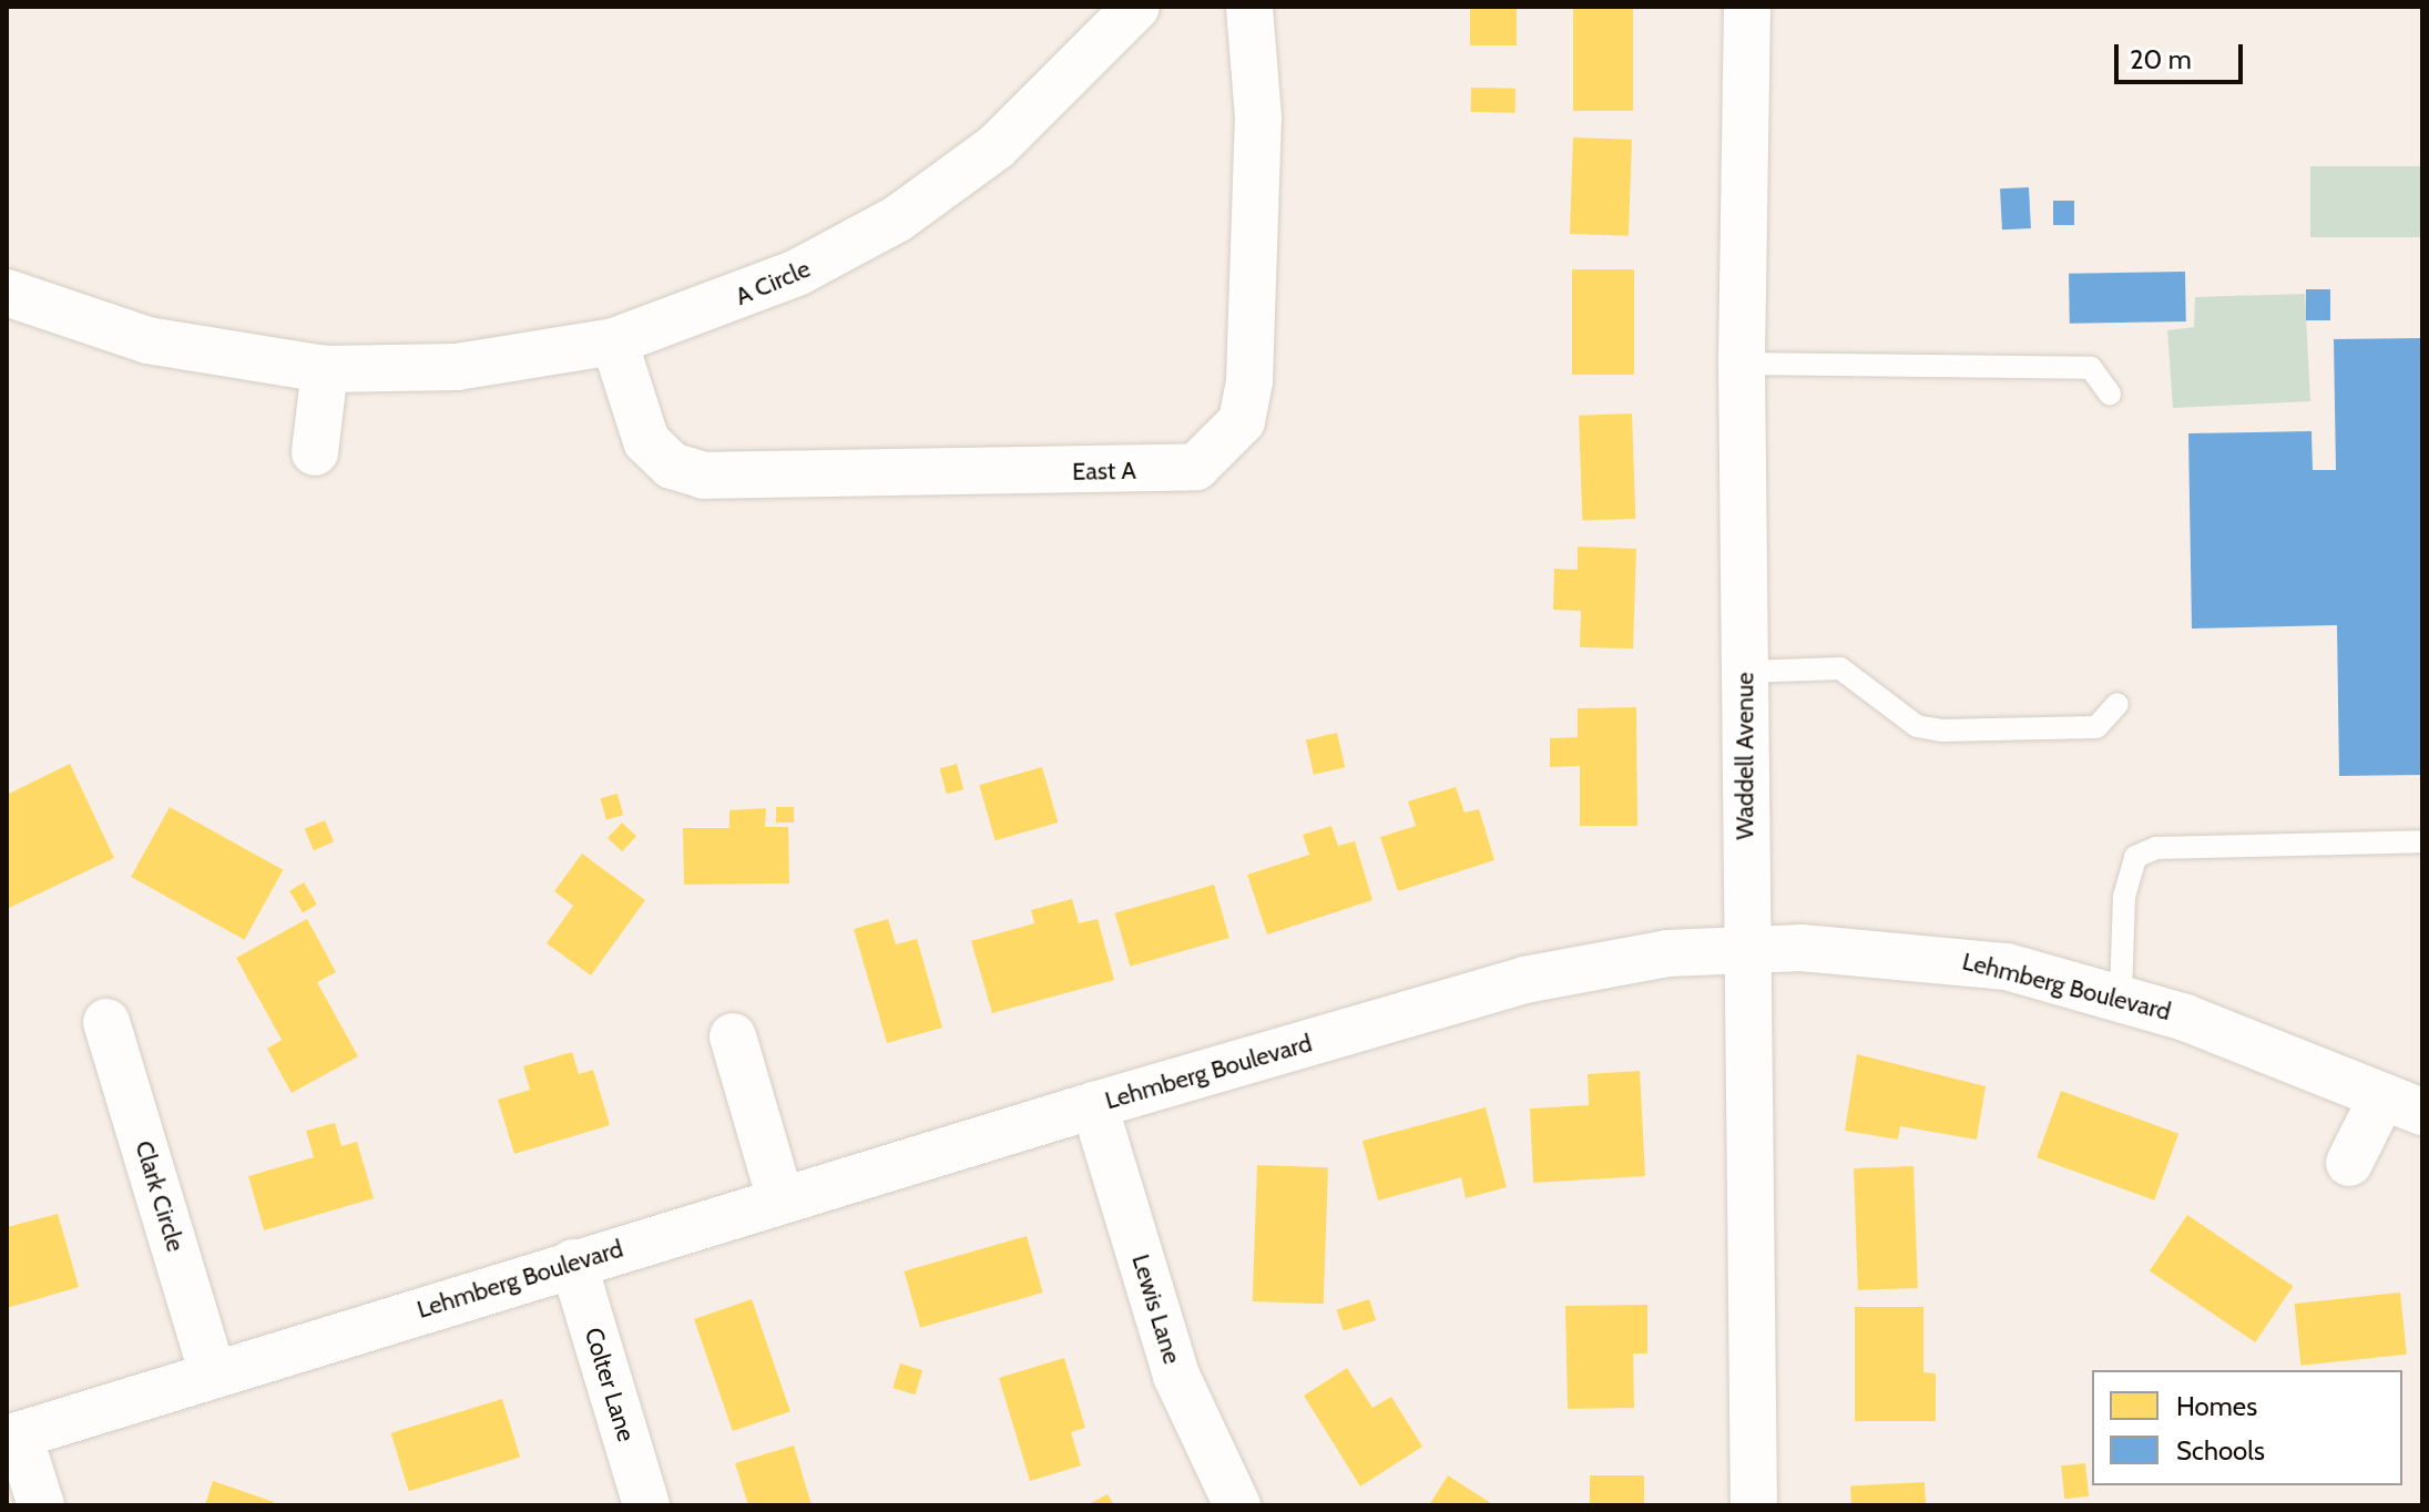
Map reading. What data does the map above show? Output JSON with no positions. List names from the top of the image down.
{
  "streets": {
    "street": [
      "A Circle",
      "East A",
      "Waddell Avenue",
      "Lehmberg Boulevard",
      "Clark Circle",
      "Lewis Lane",
      "Colter Lane"
    ]
  },
  "crossings": [
    ["A Circle", "East A"],
    ["Waddell Avenue", "Lehmberg Boulevard"],
    ["Lehmberg Boulevard", "Clark Circle"],
    ["Lehmberg Boulevard", "Lewis Lane"],
    ["Lehmberg Boulevard", "Colter Lane"]
  ],
  "legend": ["Homes", "Schools"],
  "scale_bar": "20 m"
}
